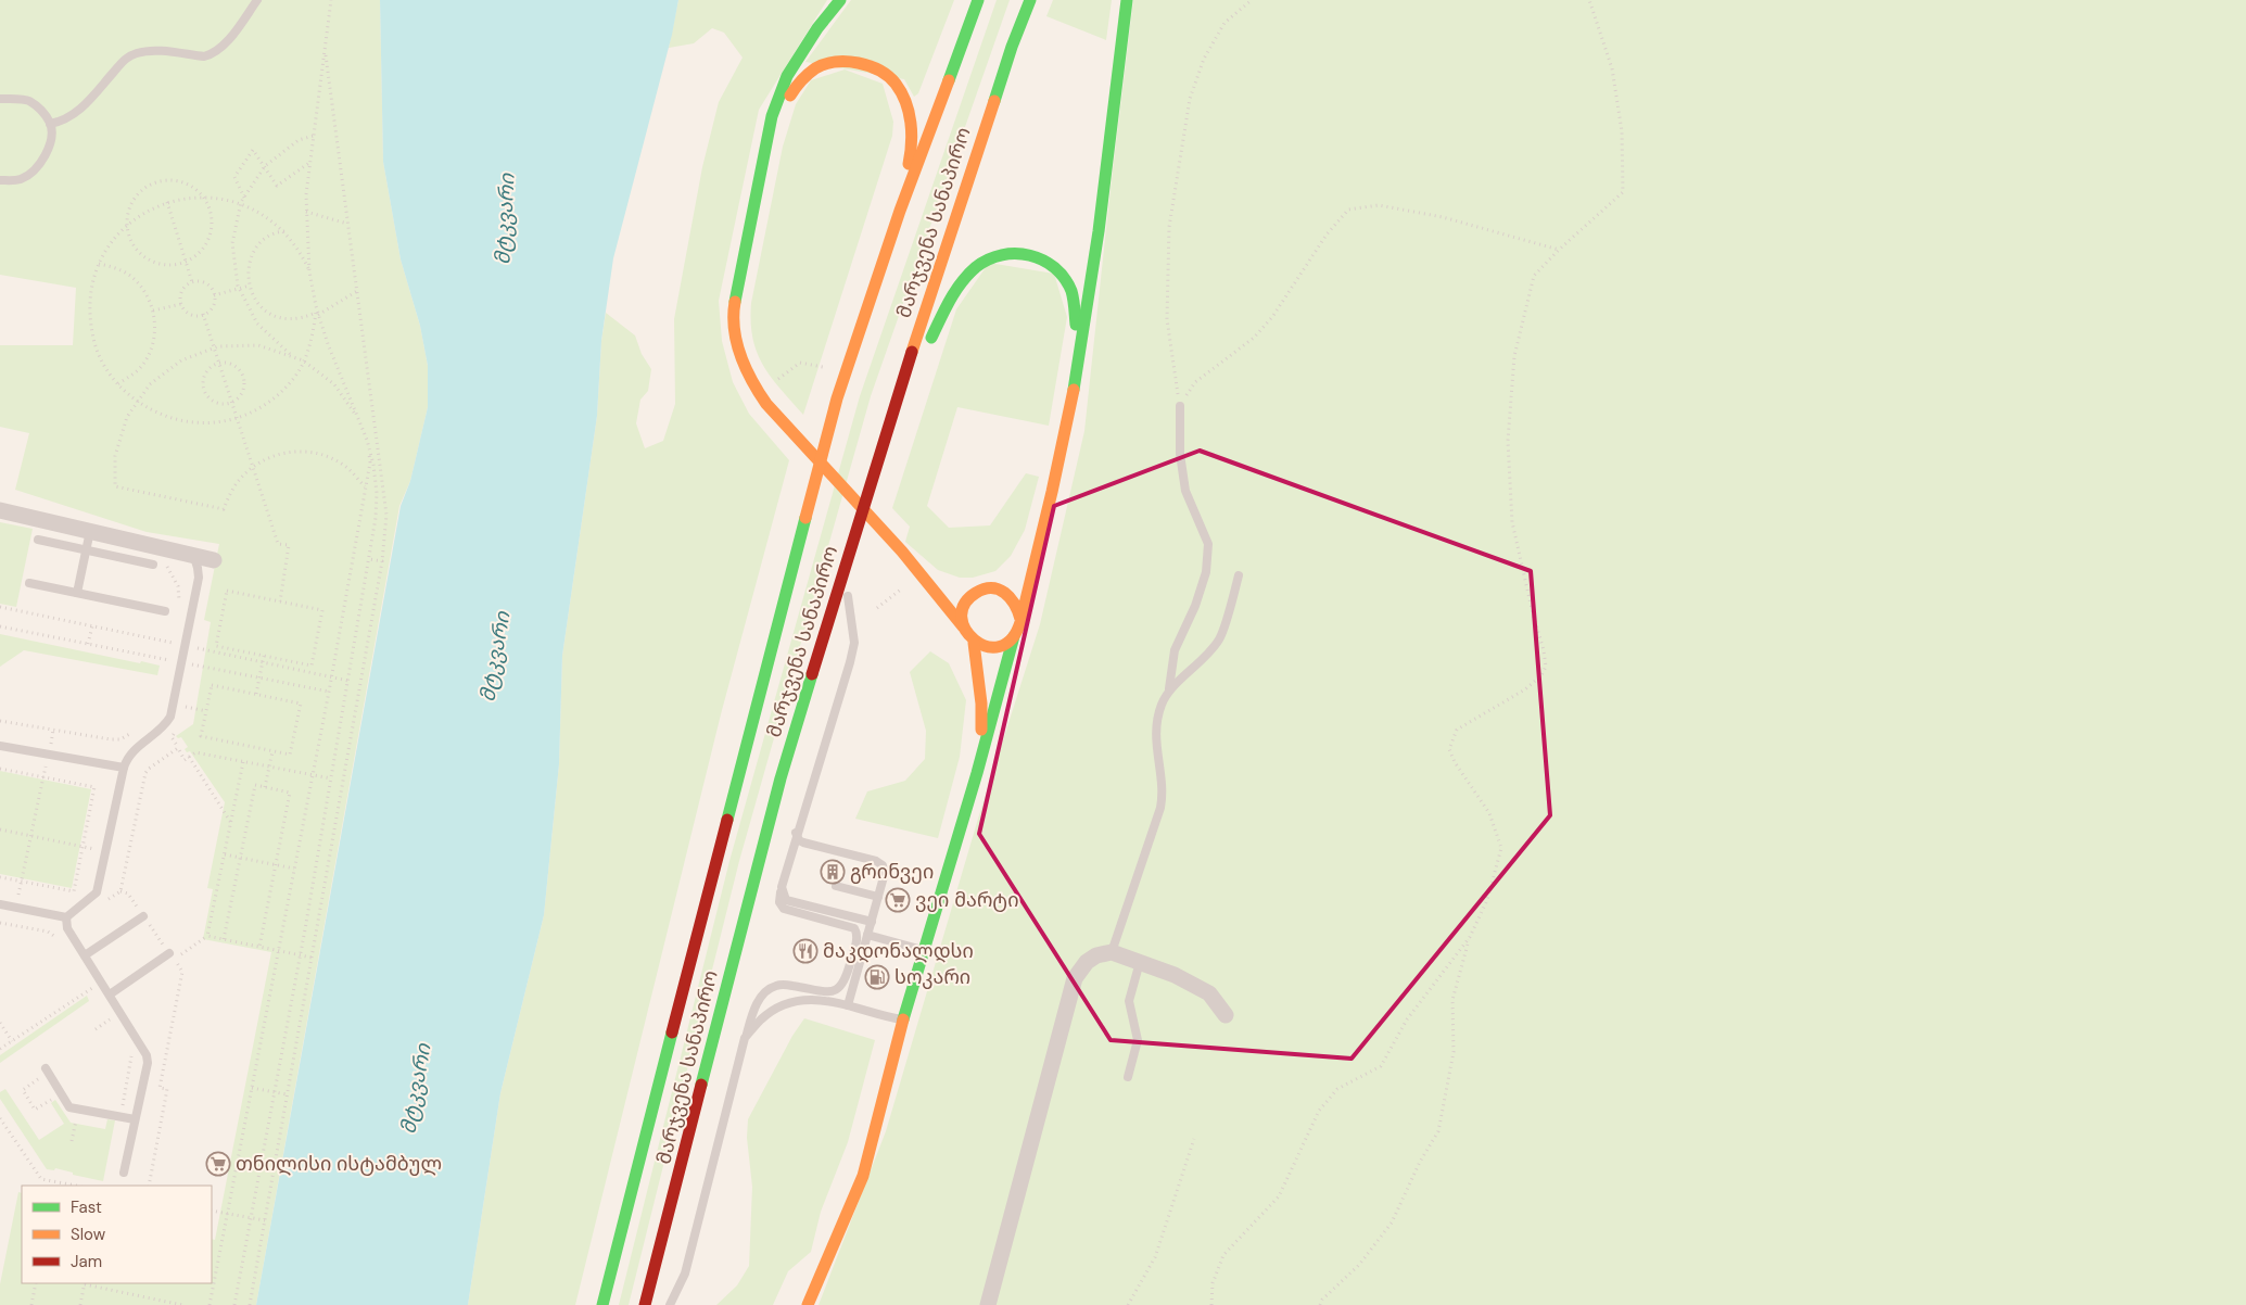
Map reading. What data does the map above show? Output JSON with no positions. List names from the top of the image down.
{
  "streets": {
    "main road": ["მარჯვენა სანაპირო"]
  },
  "water": ["მტკვარი"],
  "places": {
    "building": ["გრინვეი"],
    "supermarket": ["ვეი მარტი", "თნილისი ისტამბულ"],
    "restaurant": ["მაკდონალდსი"],
    "fuel station": ["სოკარი"]
  },
  "legend": ["Fast", "Slow", "Jam"]
}
